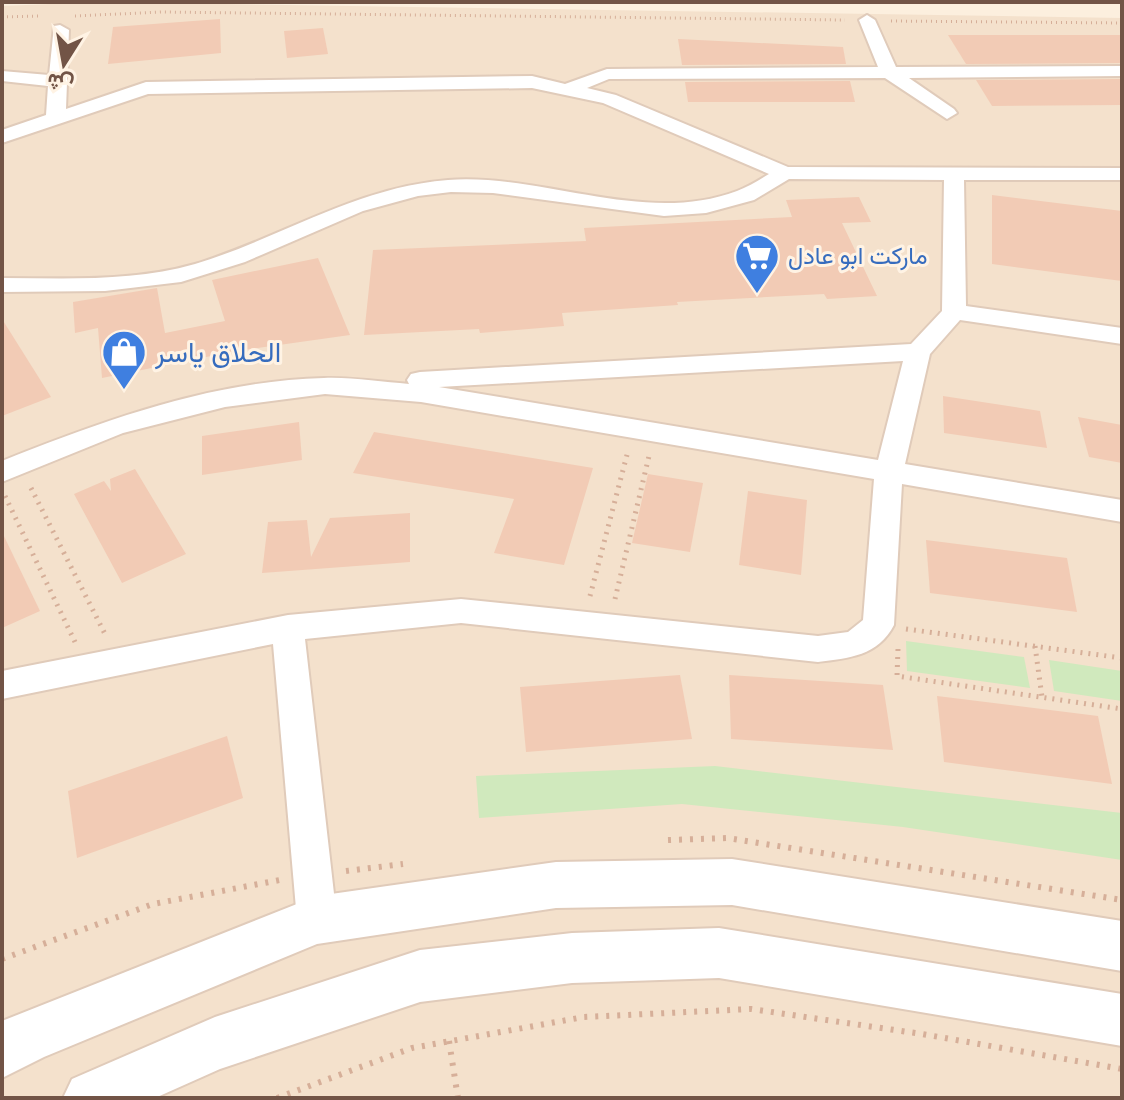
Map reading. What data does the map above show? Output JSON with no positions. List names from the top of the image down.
{
  "places": {
    "supermarket": ["ماركت ابو عادل"],
    "shop": ["الحلاق ياسر"]
  },
  "north": "bottom"
}
